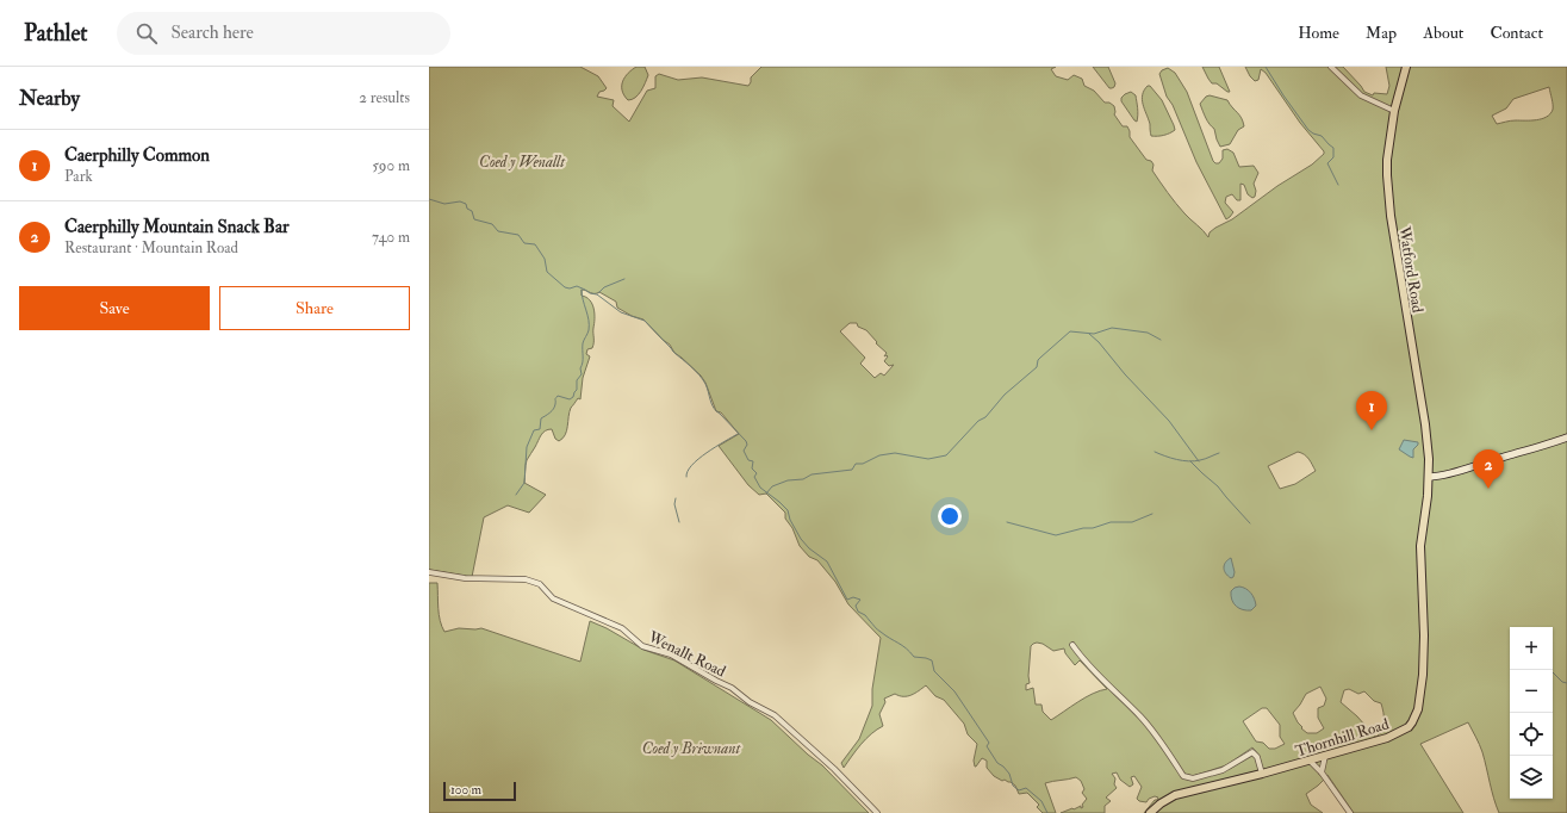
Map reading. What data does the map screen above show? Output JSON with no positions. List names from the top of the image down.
{
  "streets": {
    "main road": ["Watford Road", "Thornhill Road"],
    "street": ["Wenallt Road"]
  },
  "crossings": [
    ["Watford Road", "Thornhill Road"]
  ],
  "parks": ["Coed y Wenallt", "Coed y Briwnant"],
  "scale_bar": "100 m",
  "page": {
    "header": "Pathlet",
    "search": "Search here",
    "nav": [
      "Home",
      "Map",
      "About",
      "Contact"
    ],
    "heading": ["Nearby", "2 results"],
    "list": [
      {
        "mark": "1",
        "name": "Caerphilly Common",
        "note": "Park",
        "value": "590 m"
      },
      {
        "mark": "2",
        "name": "Caerphilly Mountain Snack Bar",
        "note": "Restaurant · Mountain Road",
        "value": "740 m"
      }
    ],
    "buttons": ["Save", "Share"],
    "pins": ["1", "2"],
    "map_buttons": ["+", "−"],
    "scale": "100 m"
  }
}
